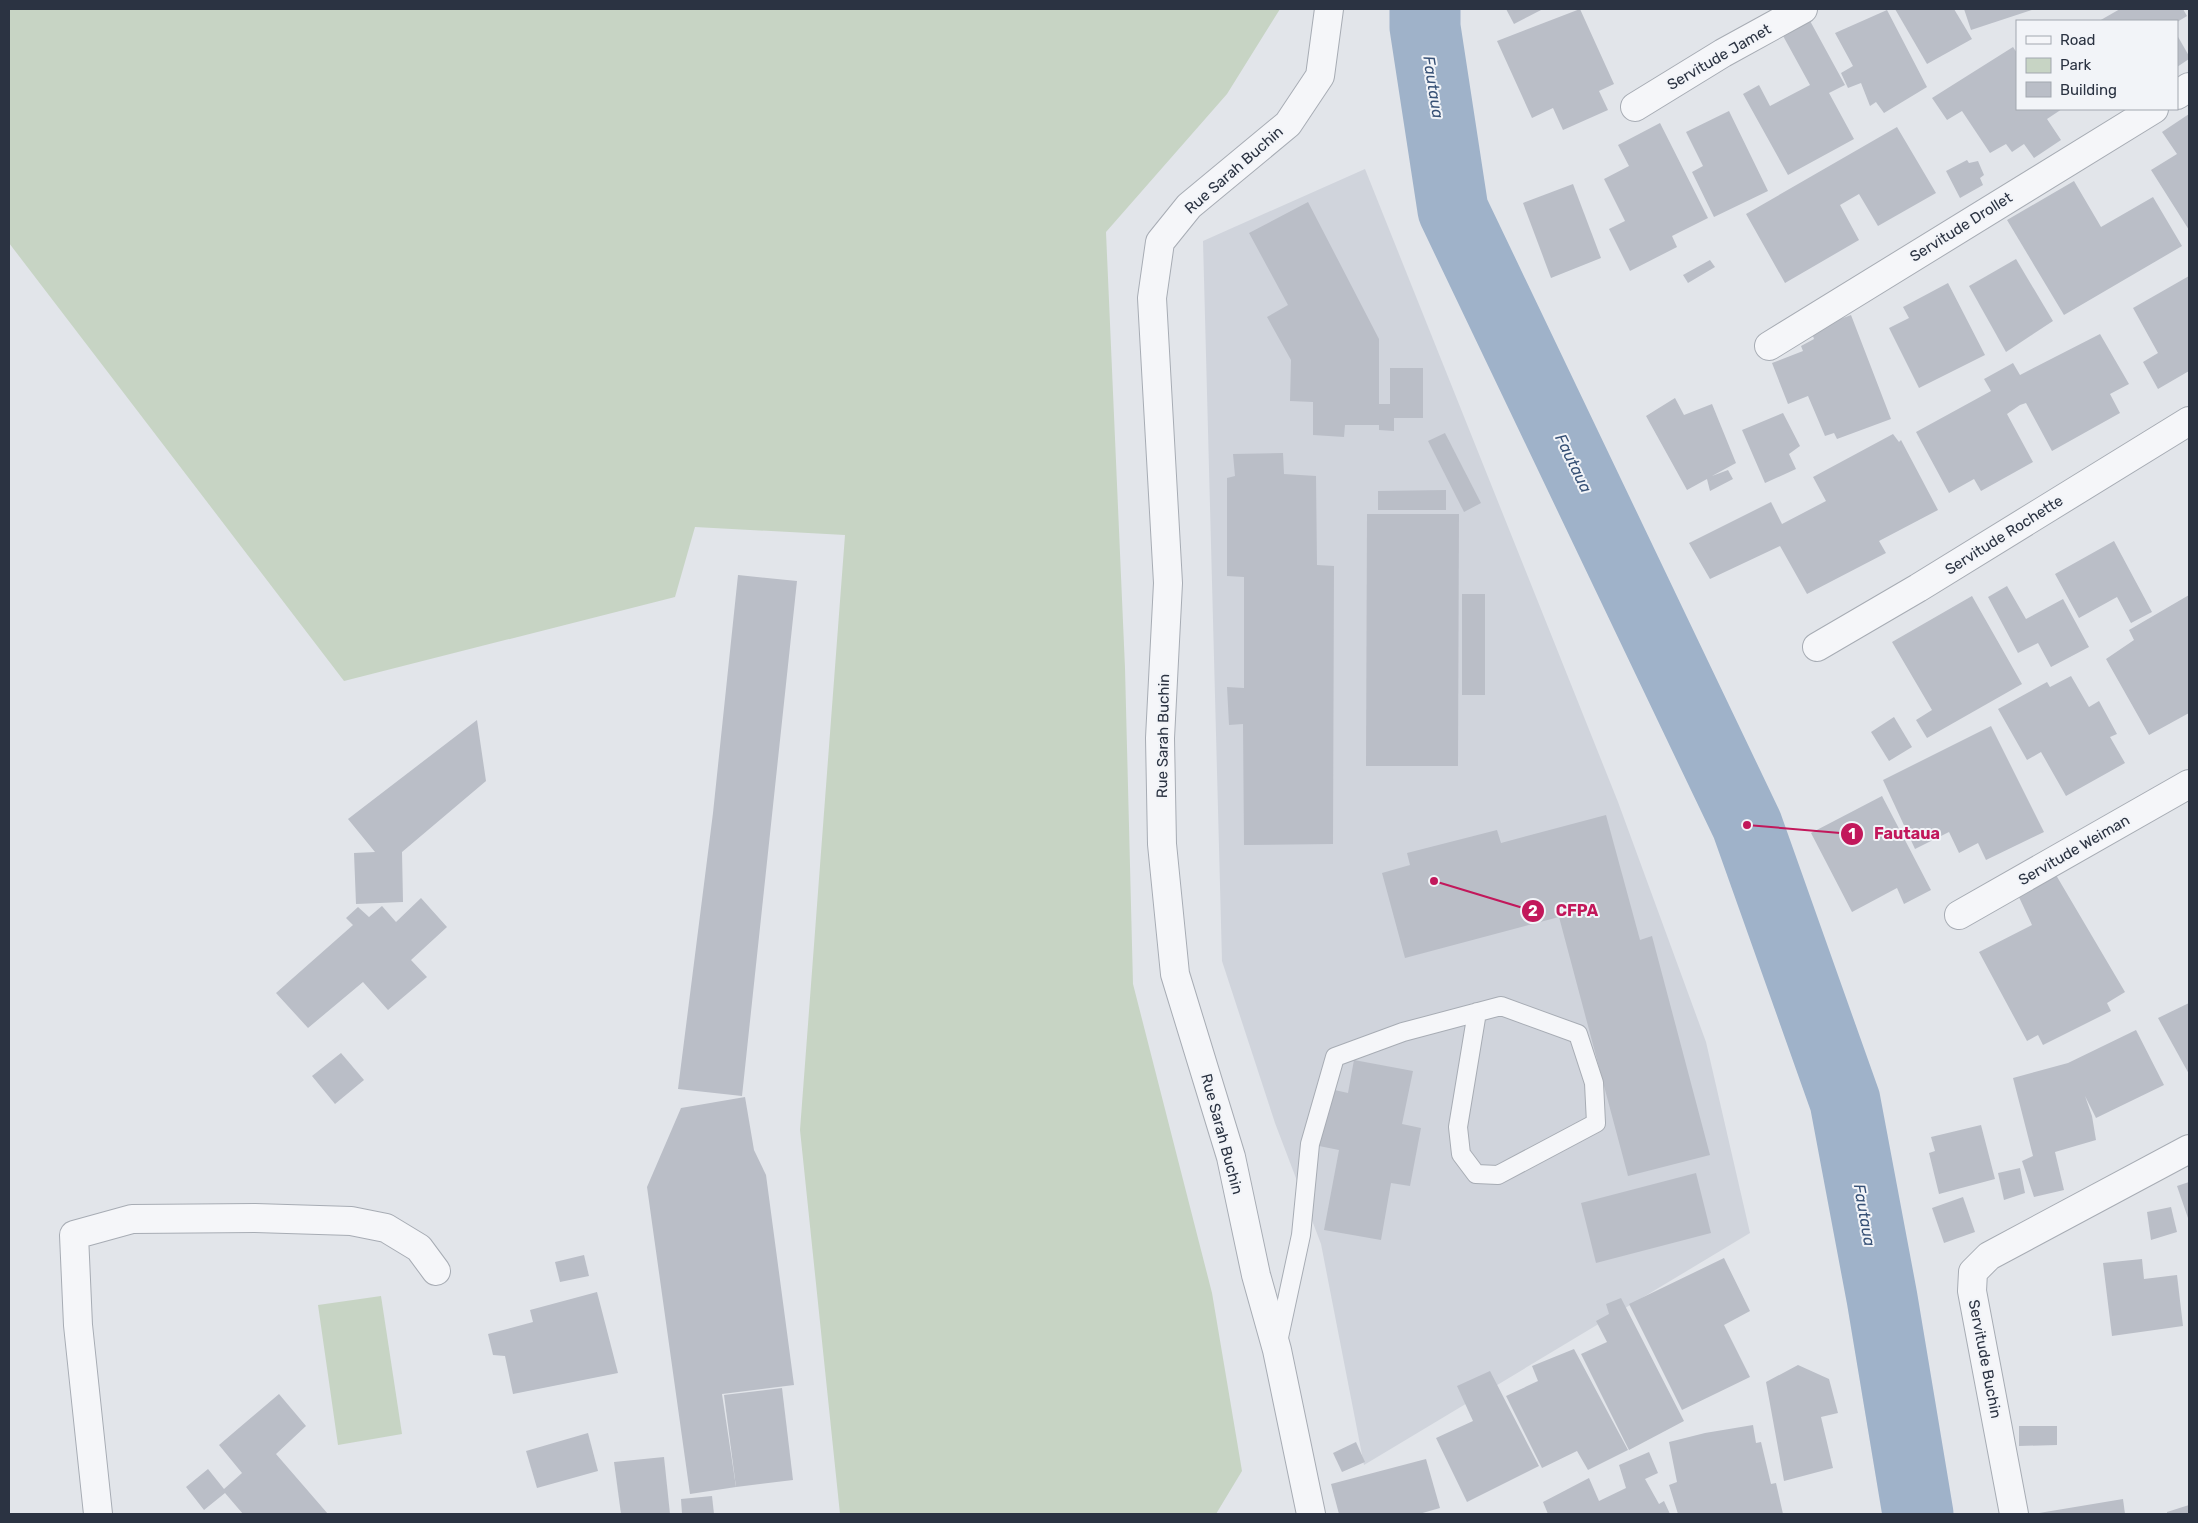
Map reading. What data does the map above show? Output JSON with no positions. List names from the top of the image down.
{
  "streets": {
    "street": [
      "Servitude Jamet",
      "Rue Sarah Buchin",
      "Servitude Drollet",
      "Servitude Rochette",
      "Servitude Weiman",
      "Servitude Buchin"
    ]
  },
  "water": ["Fautaua"],
  "places": ["Fautaua", "CFPA"],
  "legend": ["Road", "Park", "Building"]
}
